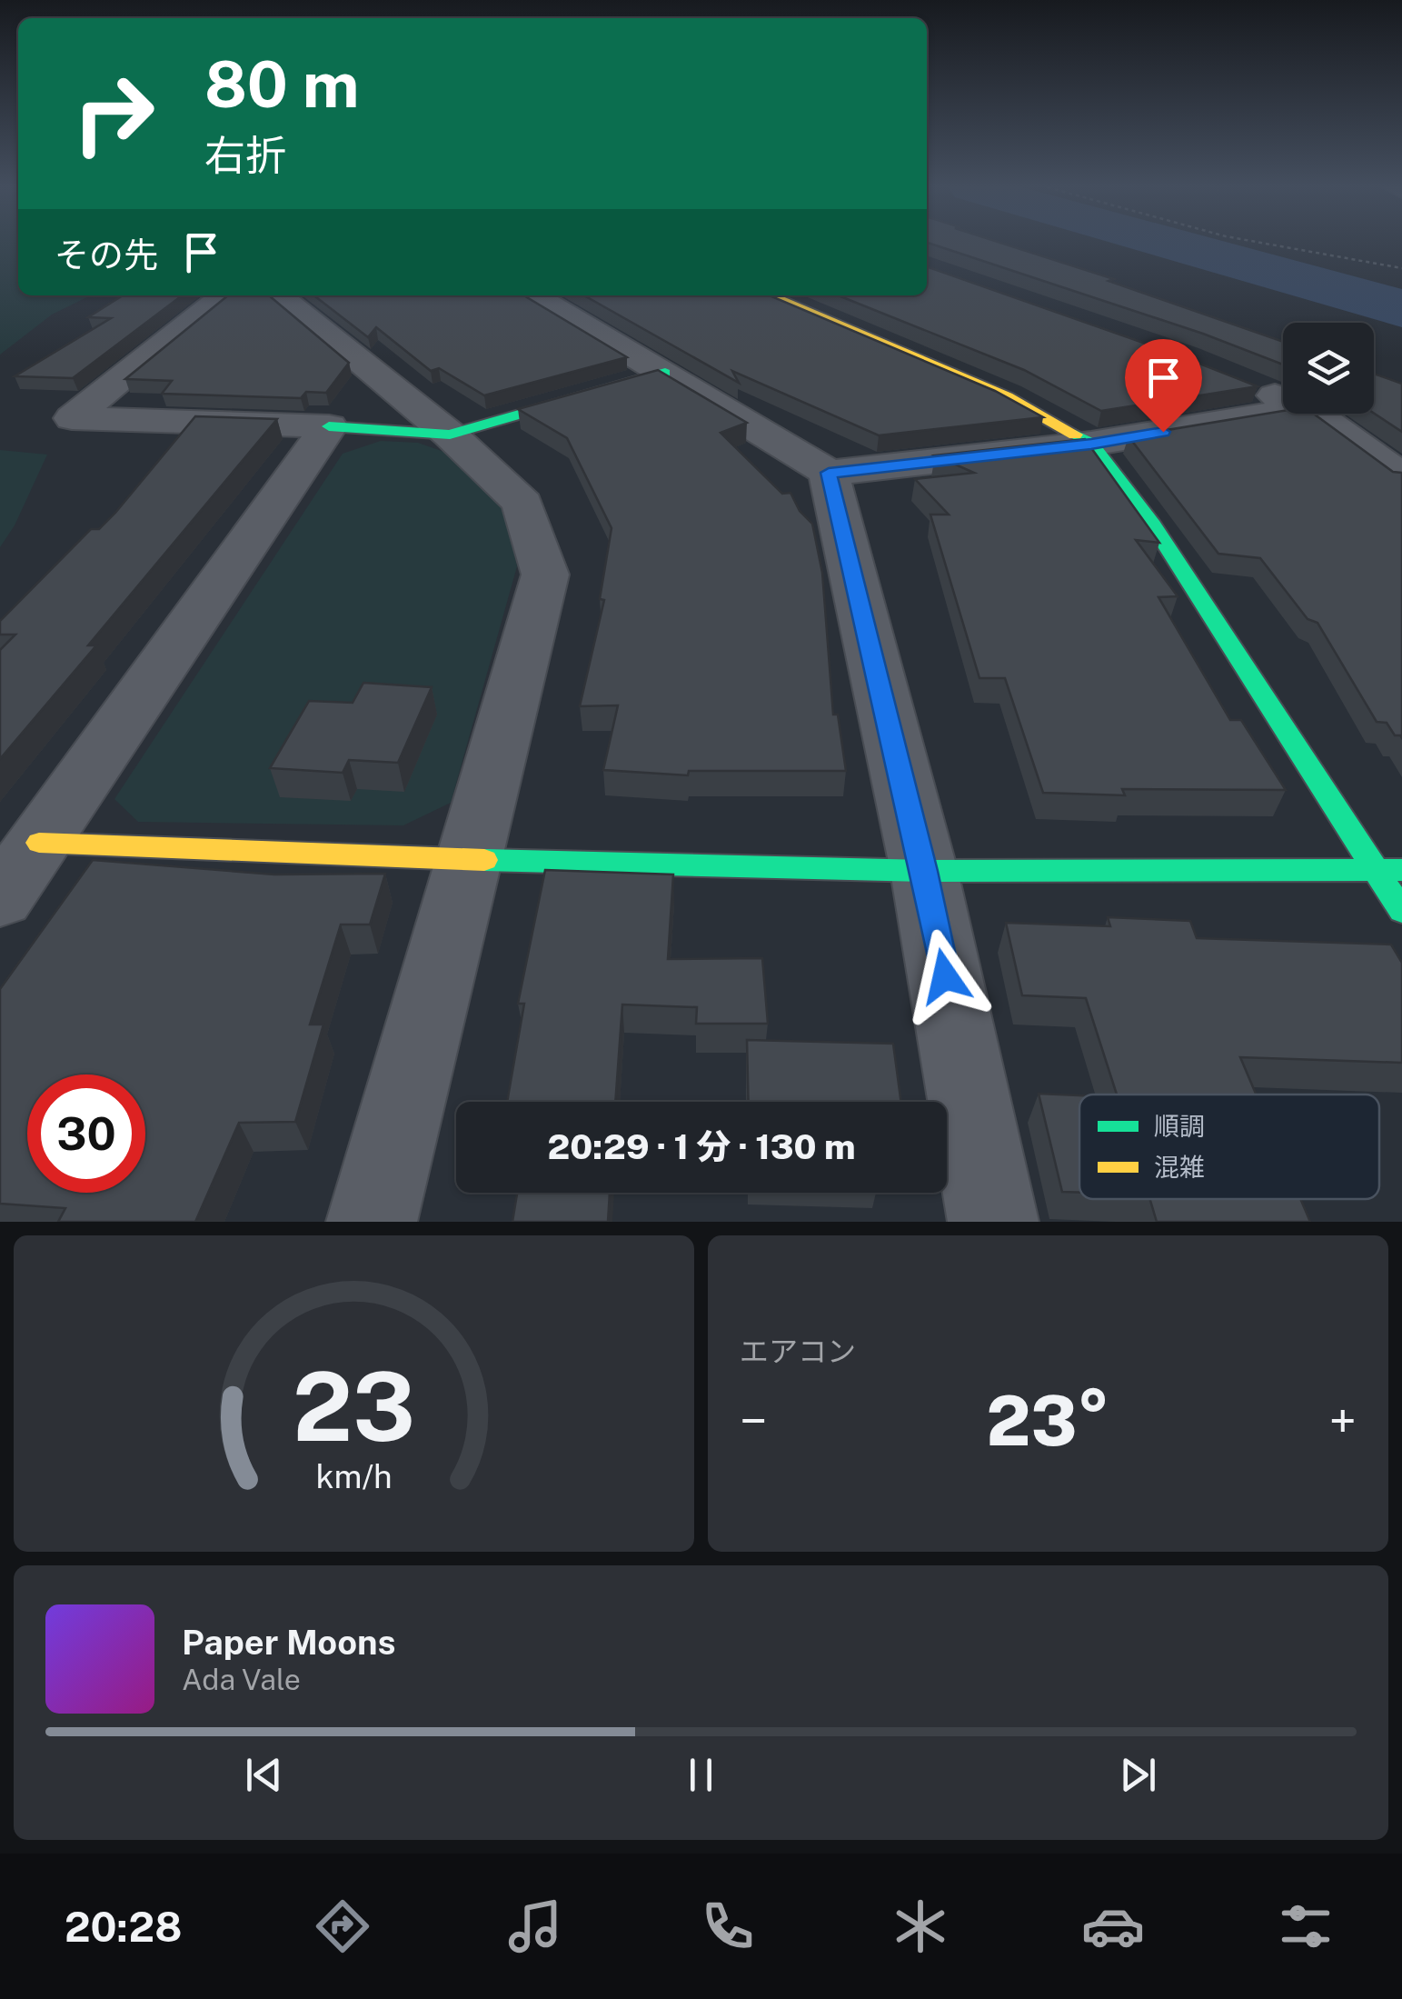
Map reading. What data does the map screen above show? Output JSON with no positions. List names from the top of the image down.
{
  "legend": ["順調", "混雑"],
  "page": {
    "turn": ["80 m", "右折"],
    "then": "その先",
    "limit": "30",
    "trip": "20:29 · 1 分 · 130 m",
    "tile": "エアコン",
    "heat": ["−", "23°", "+"],
    "song": ["Paper Moons", "Ada Vale"],
    "tabs": "20:28",
    "gauge": ["23", "km/h"]
  }
}
